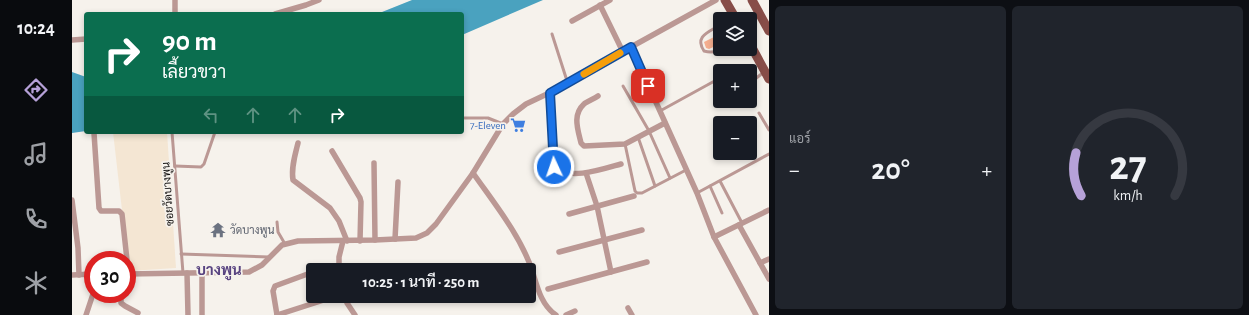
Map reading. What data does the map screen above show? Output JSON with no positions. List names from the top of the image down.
{
  "streets": {
    "lane": ["ซอยวัดบางพูน"]
  },
  "districts": ["บางพูน"],
  "places": {
    "supermarket": ["7-Eleven"],
    "temple": ["วัดบางพูน"]
  },
  "page": {
    "tabs": "10:24",
    "tile": "แอร์",
    "map_buttons": ["+", "−"],
    "turn": ["90 m", "เลี้ยวขวา"],
    "heat": ["−", "20°", "+"],
    "limit": "30",
    "trip": "10:25 · 1 นาที · 250 m",
    "gauge": ["27", "km/h"]
  }
}
